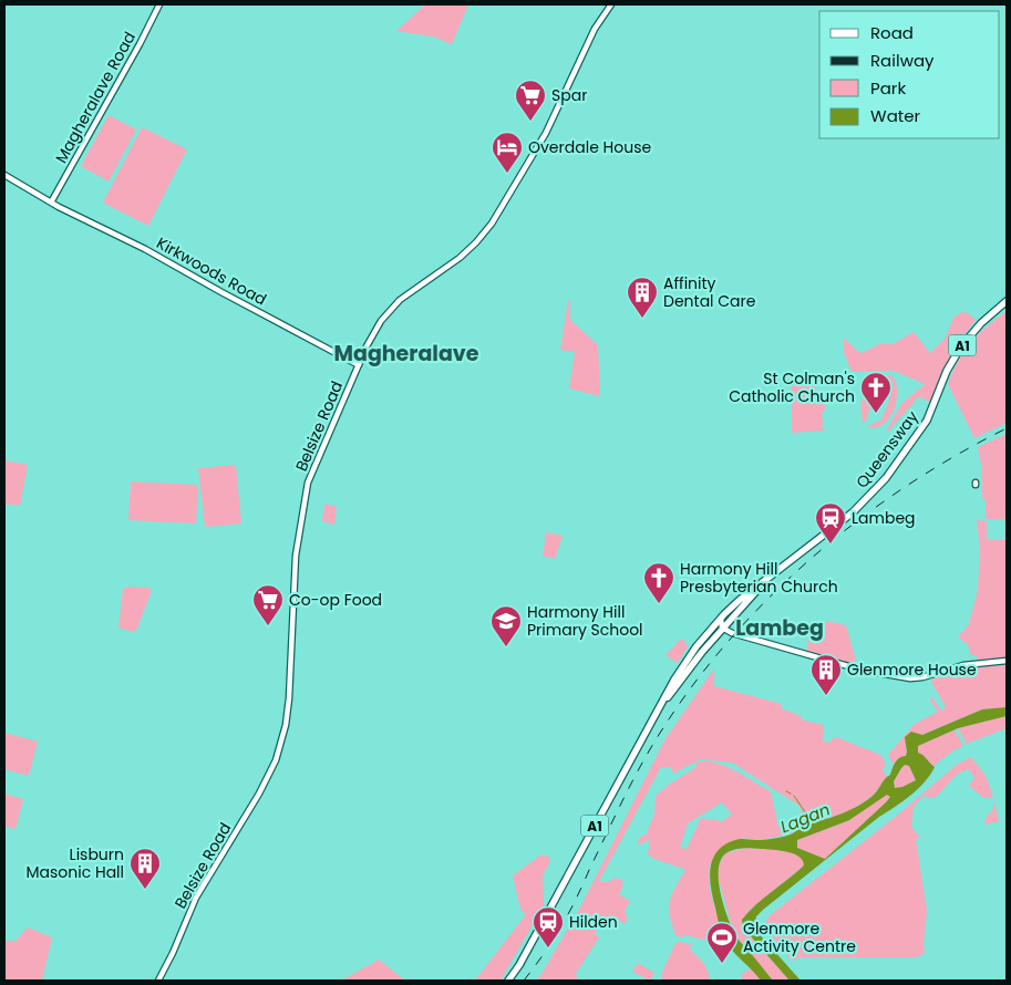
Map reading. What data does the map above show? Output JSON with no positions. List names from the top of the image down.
{
  "streets": {
    "highway": ["A1", "Queensway"],
    "street": ["Magheralave Road", "Kirkwoods Road", "Belsize Road"]
  },
  "crossings": [
    ["Magheralave Road", "Kirkwoods Road"],
    ["Kirkwoods Road", "Belsize Road"]
  ],
  "districts": ["Magheralave", "Lambeg"],
  "water": ["Lagan"],
  "places": {
    "supermarket": ["Spar", "Co-op Food"],
    "hotel": ["Overdale House"],
    "building": ["Affinity Dental Care", "Glenmore House", "Lisburn Masonic Hall"],
    "church": ["St Colman's Catholic Church", "Harmony Hill Presbyterian Church"],
    "station": ["Lambeg", "Hilden"],
    "school or university": ["Harmony Hill Primary School"],
    "sports": ["Glenmore Activity Centre"]
  },
  "legend": [
    "Road",
    "Railway",
    "Park",
    "Water"
  ]
}
